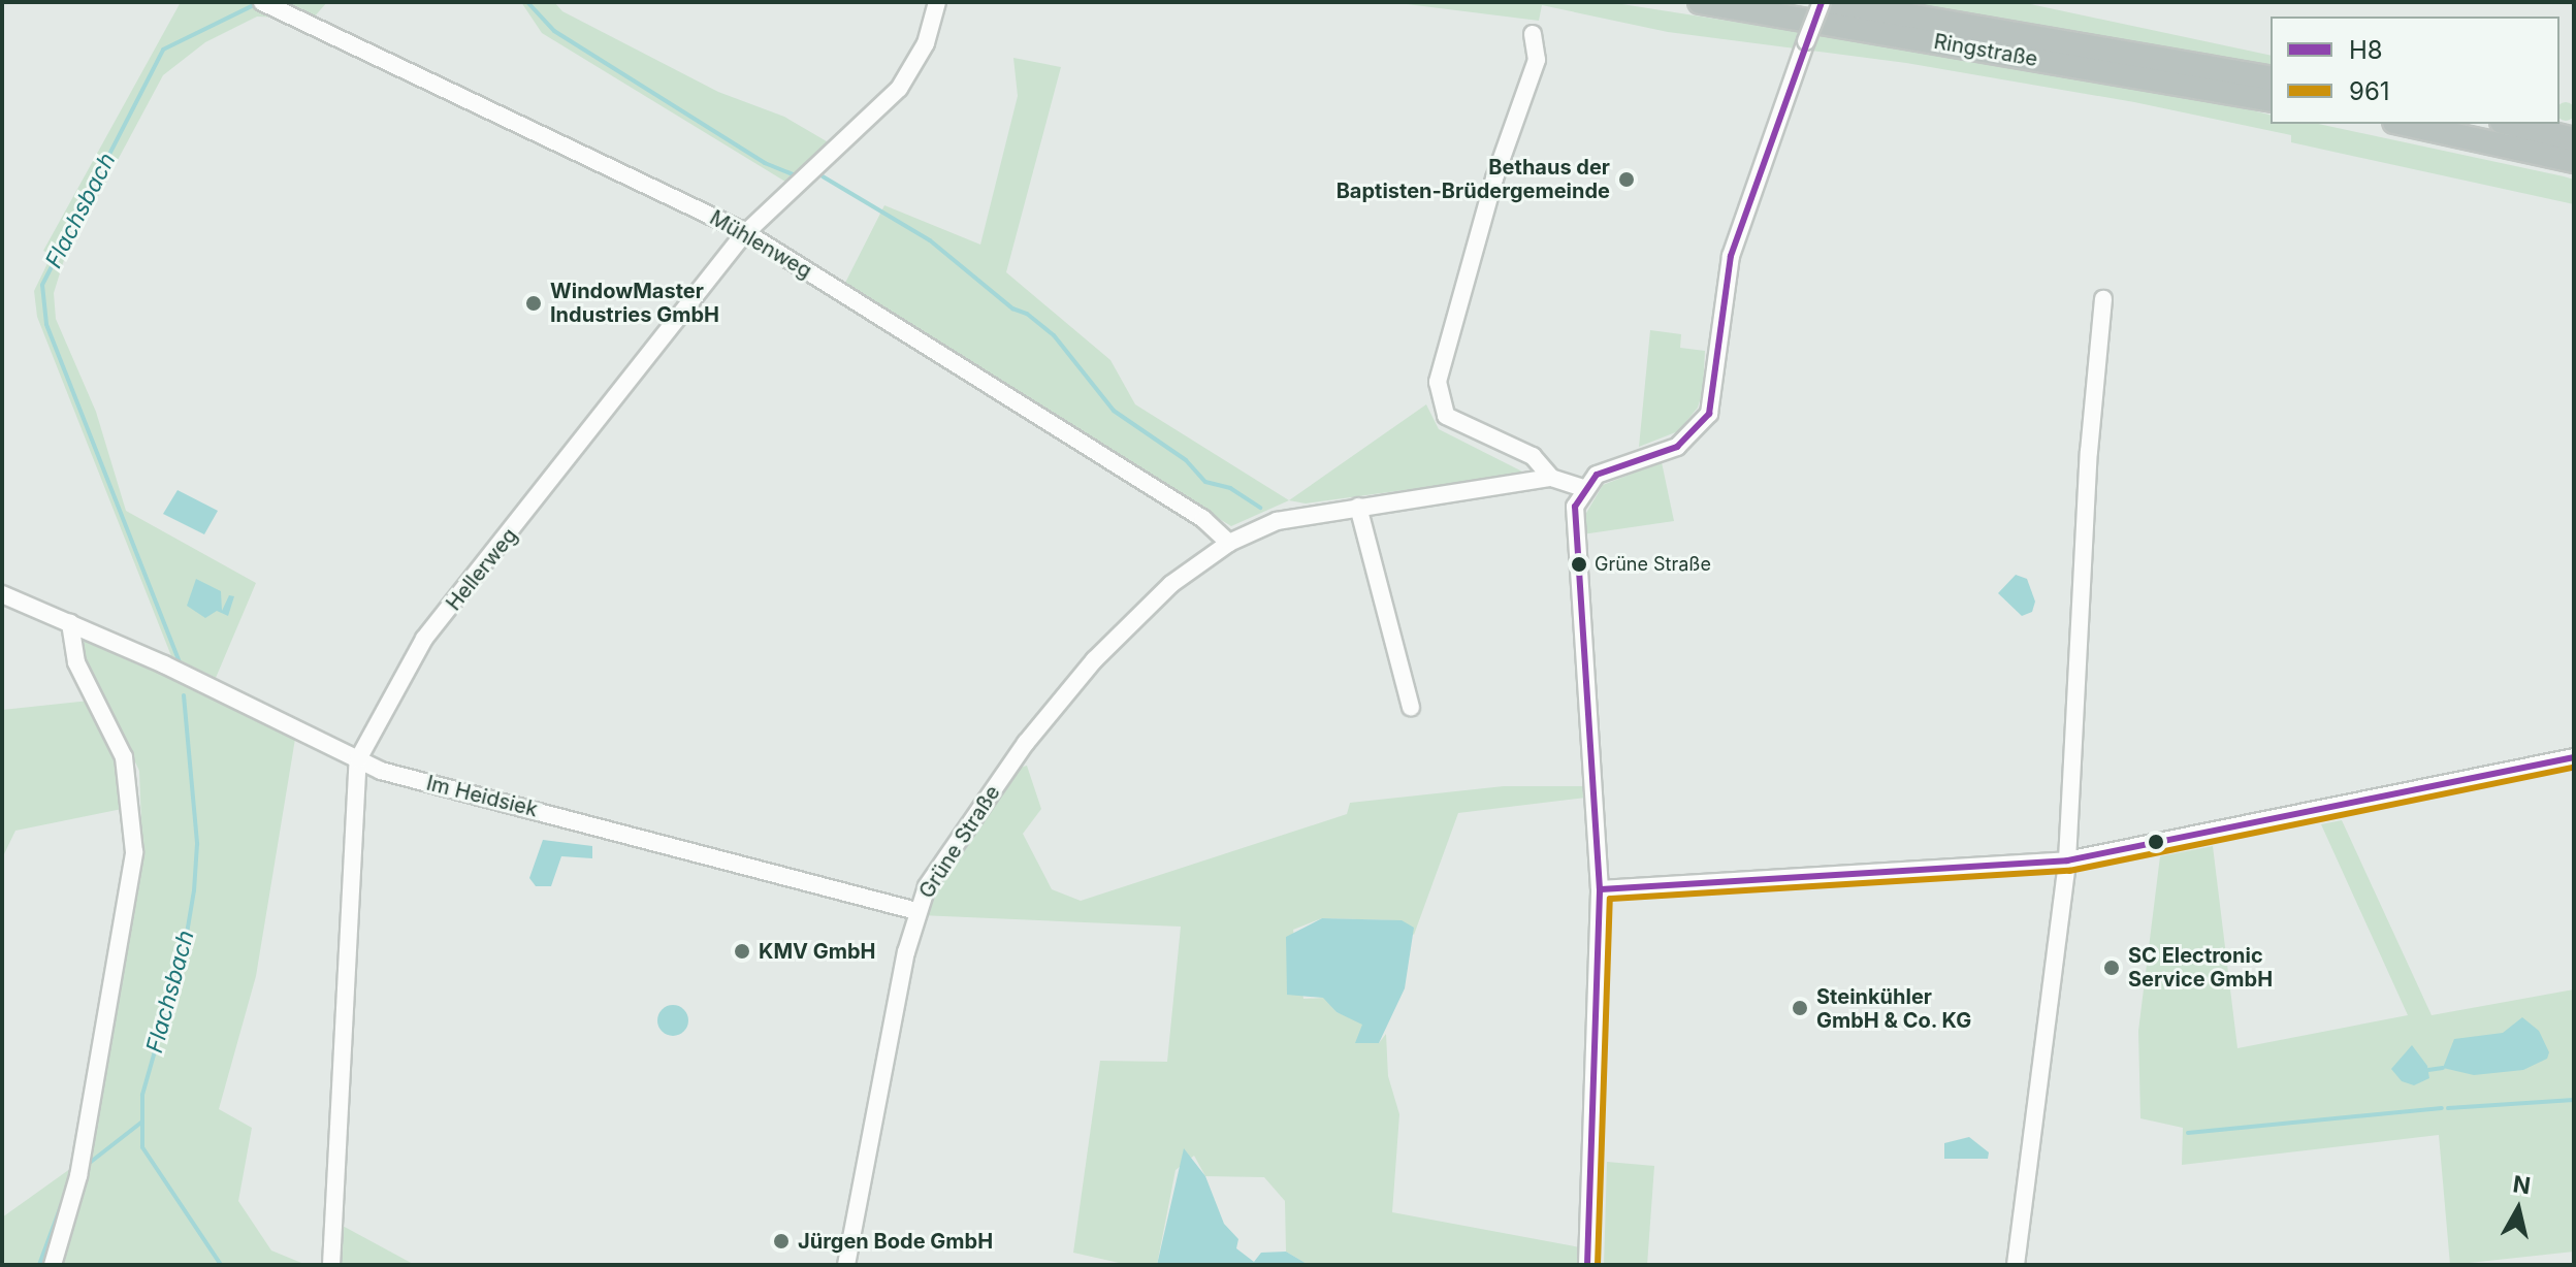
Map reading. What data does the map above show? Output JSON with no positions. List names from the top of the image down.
{
  "streets": {
    "highway": ["Ringstraße"],
    "street": [
      "Mühlenweg",
      "Hellerweg",
      "Im Heidsiek",
      "Grüne Straße"
    ]
  },
  "crossings": [
    ["Mühlenweg", "Hellerweg"],
    ["Mühlenweg", "Grüne Straße"],
    ["Hellerweg", "Im Heidsiek"],
    ["Im Heidsiek", "Grüne Straße"]
  ],
  "water": ["Flachsbach"],
  "places": [
    "Bethaus der Baptisten-Brüdergemeinde",
    "WindowMaster Industries GmbH",
    "Grüne Straße",
    "KMV GmbH",
    "SC Electronic Service GmbH",
    "Steinkühler GmbH & Co. KG",
    "Jürgen Bode GmbH"
  ],
  "lines": ["transit line H8", "transit line 961"],
  "legend": ["H8", "961"],
  "north": "top"
}
